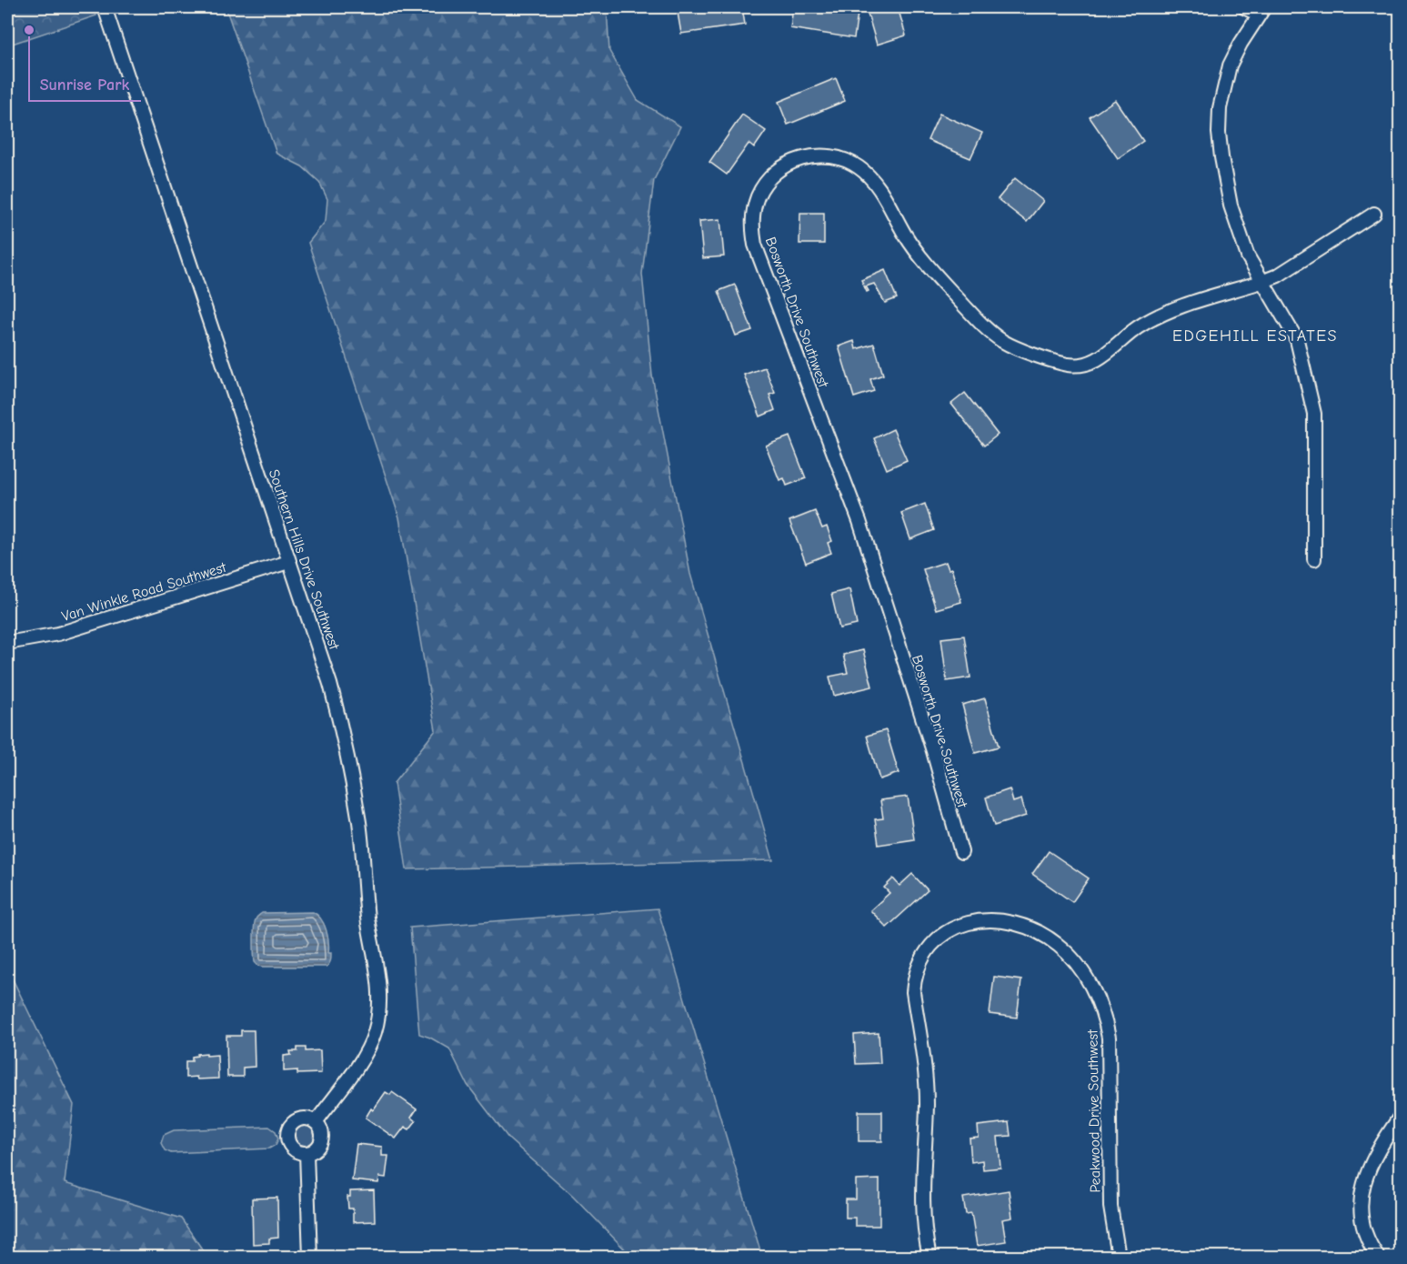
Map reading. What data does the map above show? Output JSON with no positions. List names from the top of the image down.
{
  "streets": {
    "street": [
      "Bosworth Drive Southwest",
      "Southern Hills Drive Southwest",
      "Van Winkle Road Southwest",
      "Peakwood Drive Southwest"
    ]
  },
  "crossings": [
    ["Southern Hills Drive Southwest", "Van Winkle Road Southwest"]
  ],
  "districts": ["EDGEHILL ESTATES"],
  "places": ["Sunrise Park"]
}
